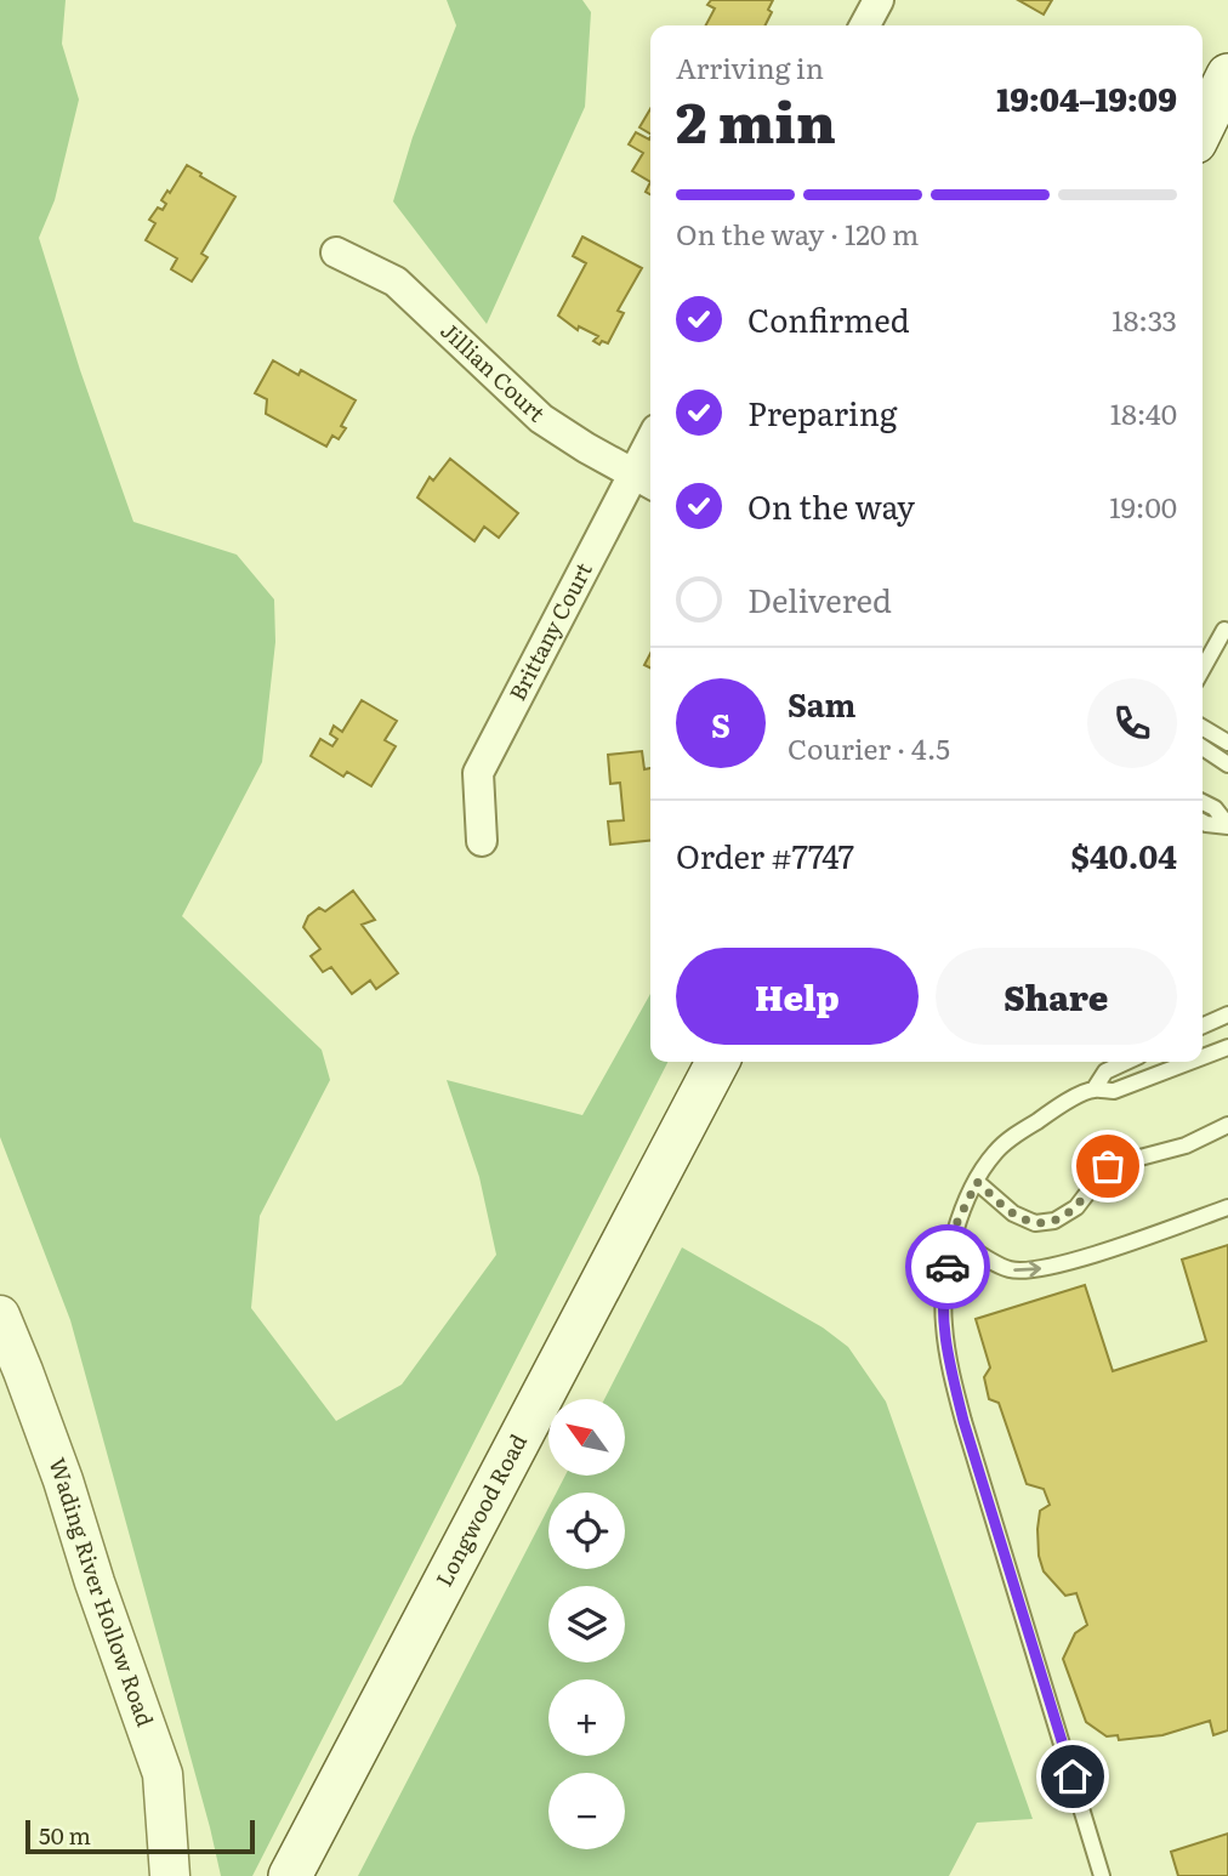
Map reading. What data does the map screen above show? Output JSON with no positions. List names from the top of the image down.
{
  "streets": {
    "main road": ["Longwood Road"],
    "street": ["Jillian Court", "Brittany Court", "Wading River Hollow Road"]
  },
  "crossings": [
    ["Jillian Court", "Brittany Court"]
  ],
  "scale_bar": "50 m",
  "north": "top left",
  "page": {
    "heading": ["2 min", "Arriving in", "19:04–19:09"],
    "panel": [
      "Sam",
      "Courier · 4.5",
      "Order #7747",
      "$40.04"
    ],
    "bar": "On the way · 120 m",
    "list": [
      ["Confirmed", "18:33"],
      ["Preparing", "18:40"],
      ["On the way", "19:00"],
      "Delivered"
    ],
    "round": "S",
    "buttons": ["Help", "Share"],
    "map_buttons": ["+", "−"],
    "scale": "50 m"
  }
}
